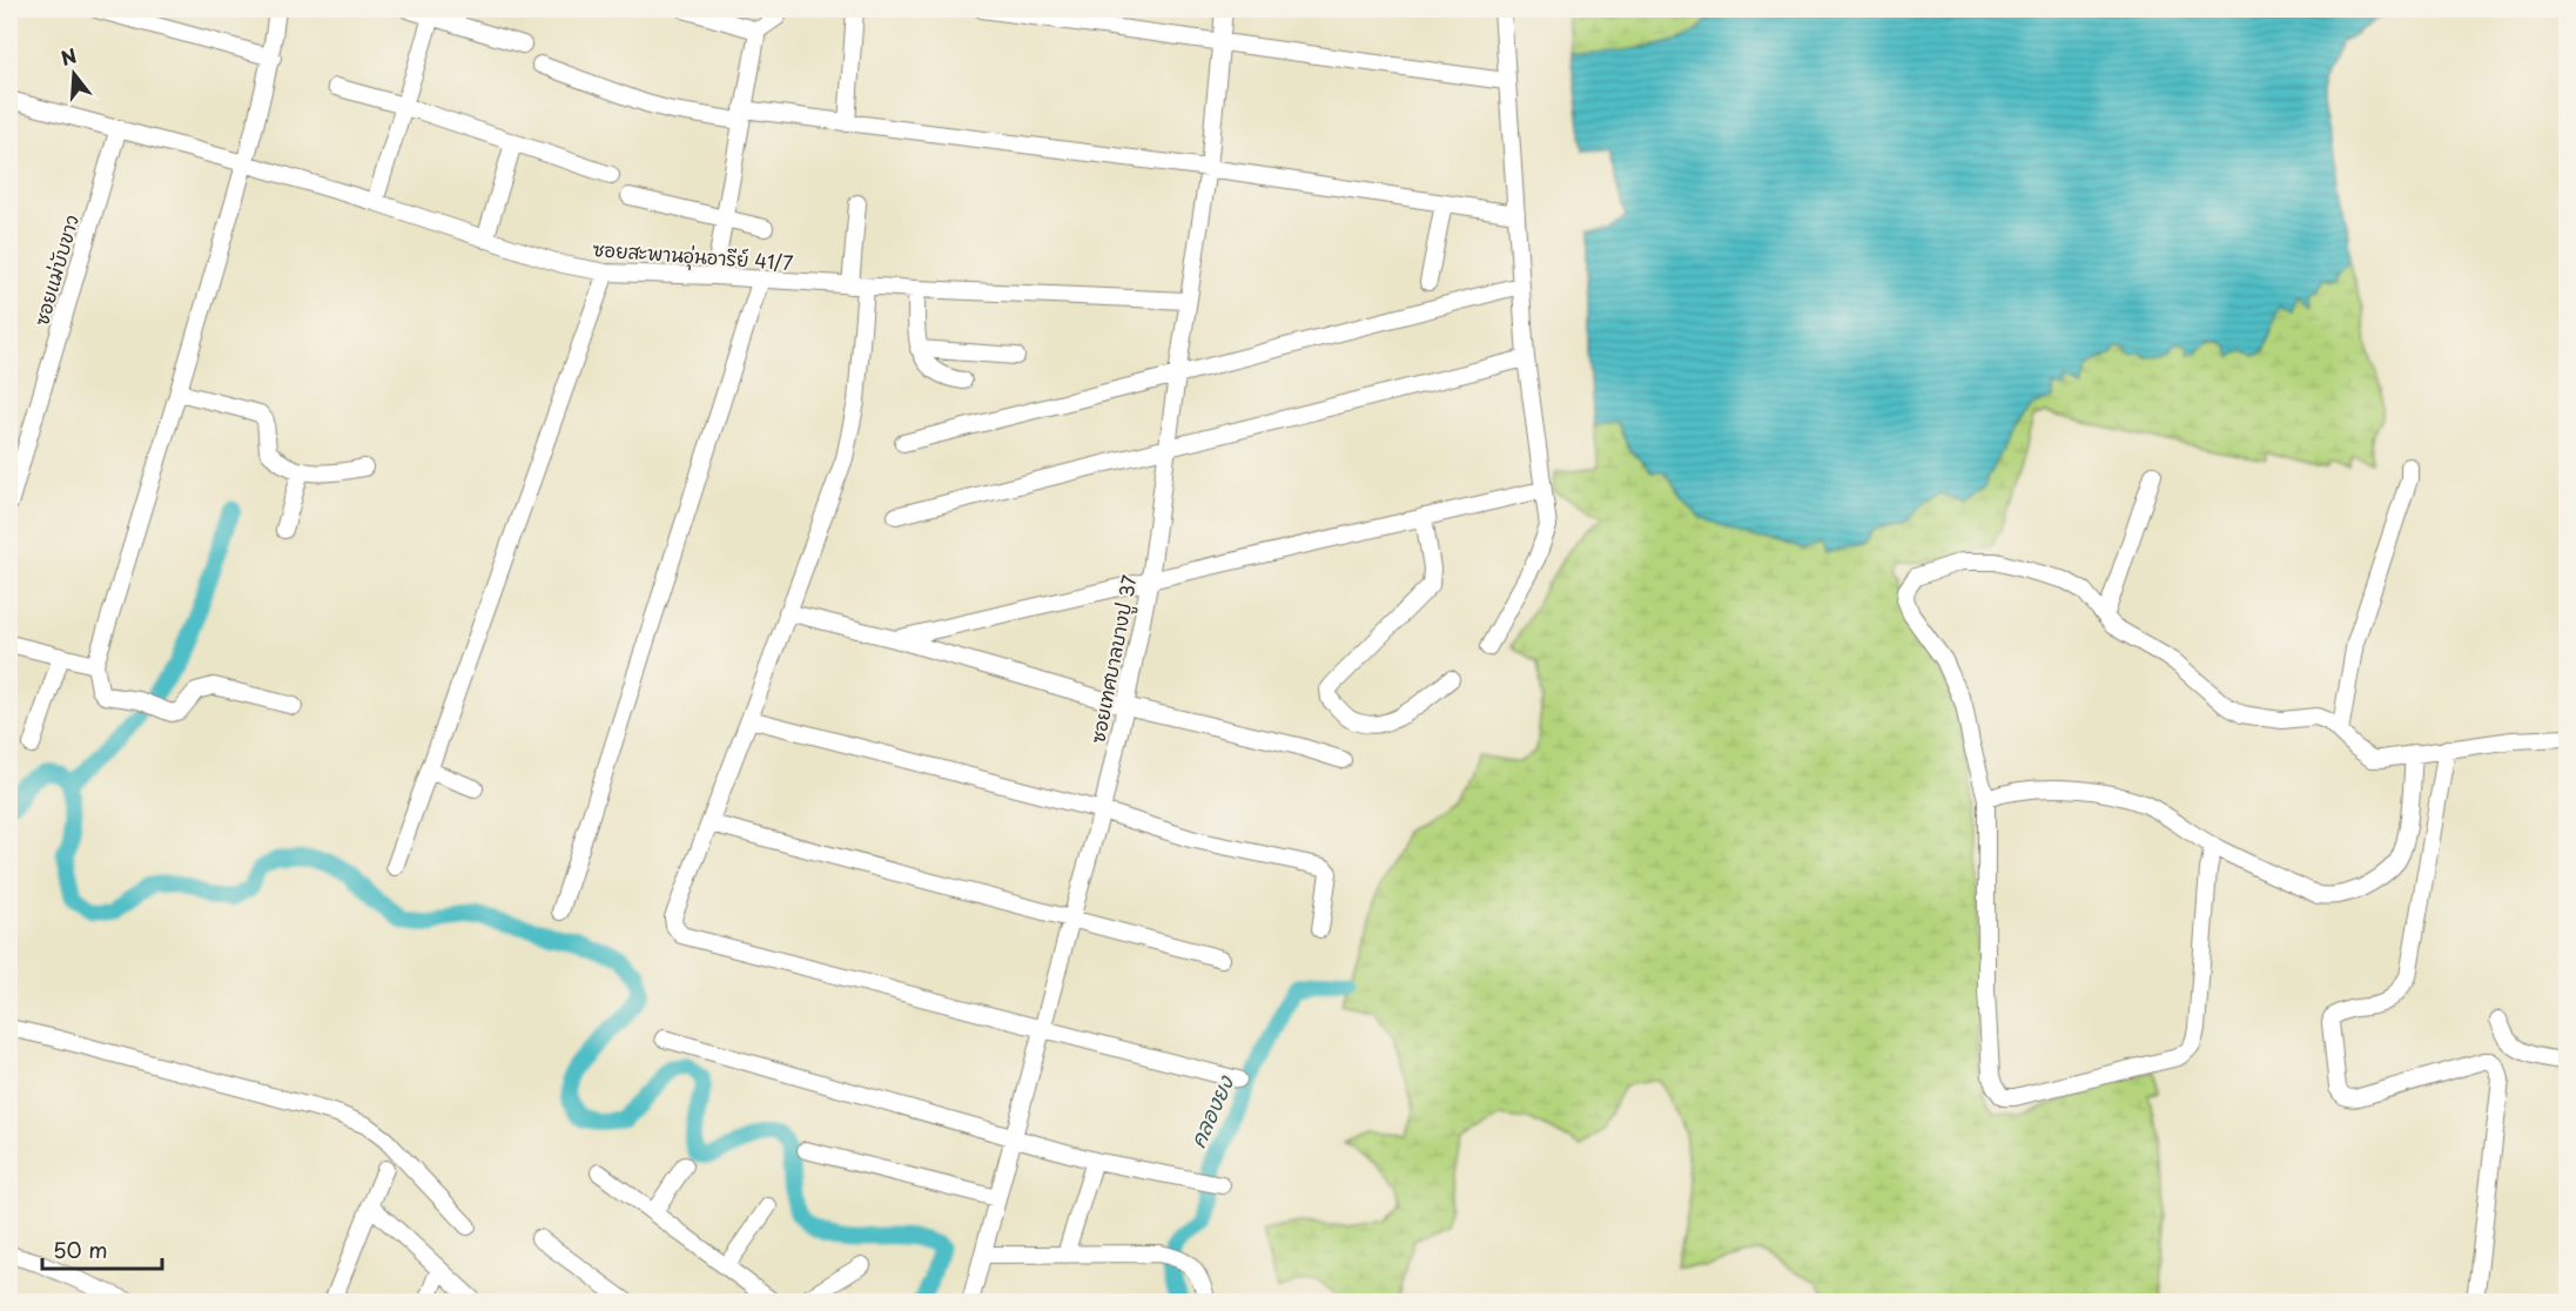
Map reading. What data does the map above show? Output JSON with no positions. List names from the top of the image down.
{
  "streets": {
    "street": ["ซอยสะพานอุ่นอารีย์ 41/7", "ซอยแม่บับขาว", "ซอยเทศบาลบางปู 37"]
  },
  "crossings": [
    ["ซอยสะพานอุ่นอารีย์ 41/7", "ซอยแม่บับขาว"],
    ["ซอยสะพานอุ่นอารีย์ 41/7", "ซอยเทศบาลบางปู 37"]
  ],
  "water": ["คลองยง"],
  "scale_bar": "50 m",
  "north": "top"
}
